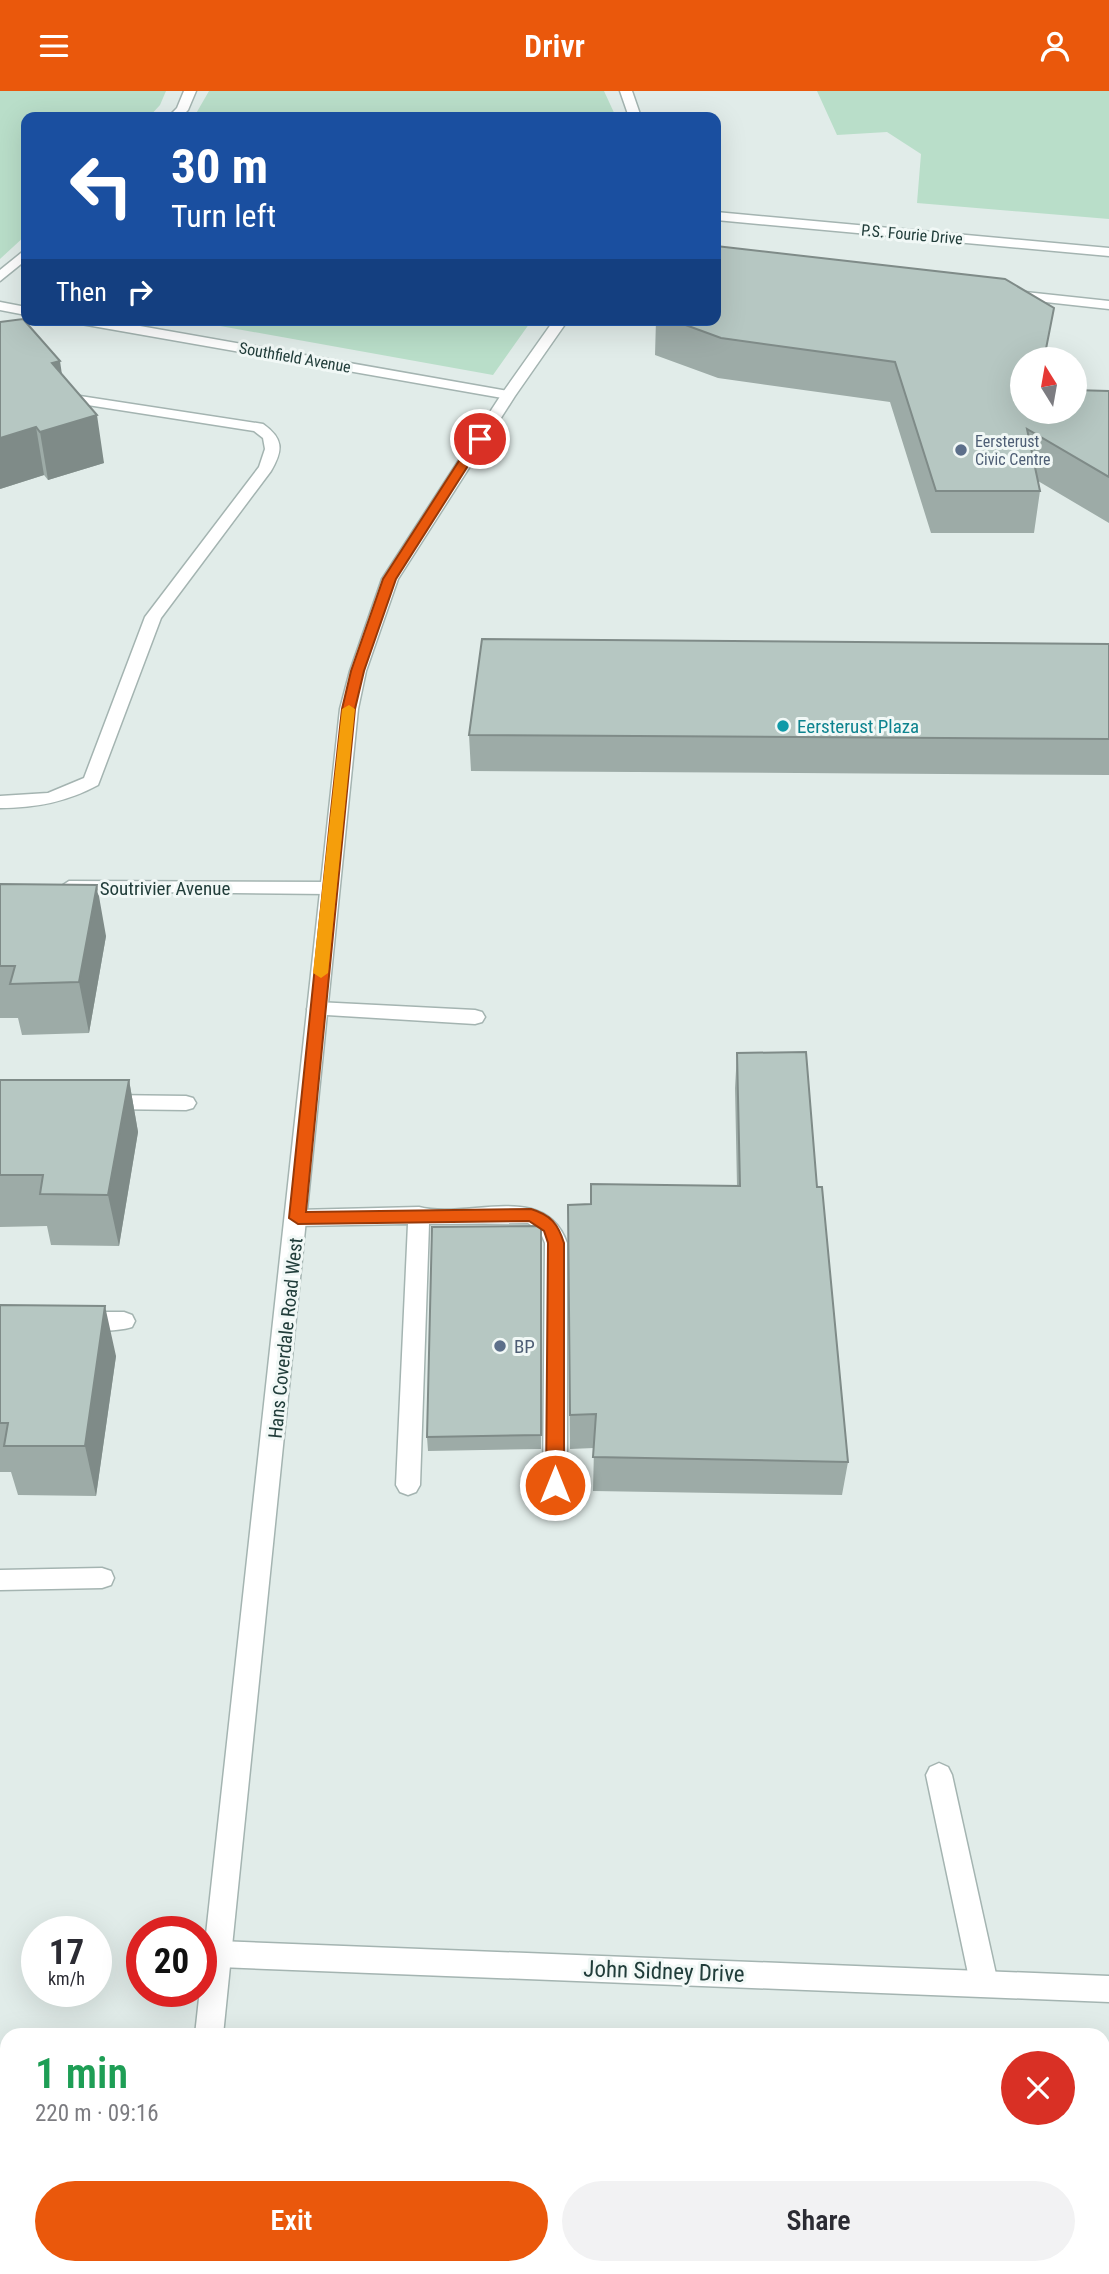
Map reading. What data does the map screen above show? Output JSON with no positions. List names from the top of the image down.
{
  "streets": {
    "street": [
      "P.S. Fourie Drive",
      "Southfield Avenue",
      "Soutrivier Avenue",
      "Hans Coverdale Road West",
      "John Sidney Drive"
    ]
  },
  "crossings": [
    ["Southfield Avenue", "Hans Coverdale Road West"],
    ["Soutrivier Avenue", "Hans Coverdale Road West"],
    ["Hans Coverdale Road West", "John Sidney Drive"]
  ],
  "places": ["Eersterust Civic Centre", "Eersterust Plaza", "BP"],
  "north": "top",
  "page": {
    "header": "Drivr",
    "turn": ["30 m", "Turn left"],
    "then": "Then",
    "speed": "17 km/h",
    "limit": "20",
    "heading": ["1 min", "220 m · 09:16"],
    "buttons": ["Exit", "Share"]
  }
}
